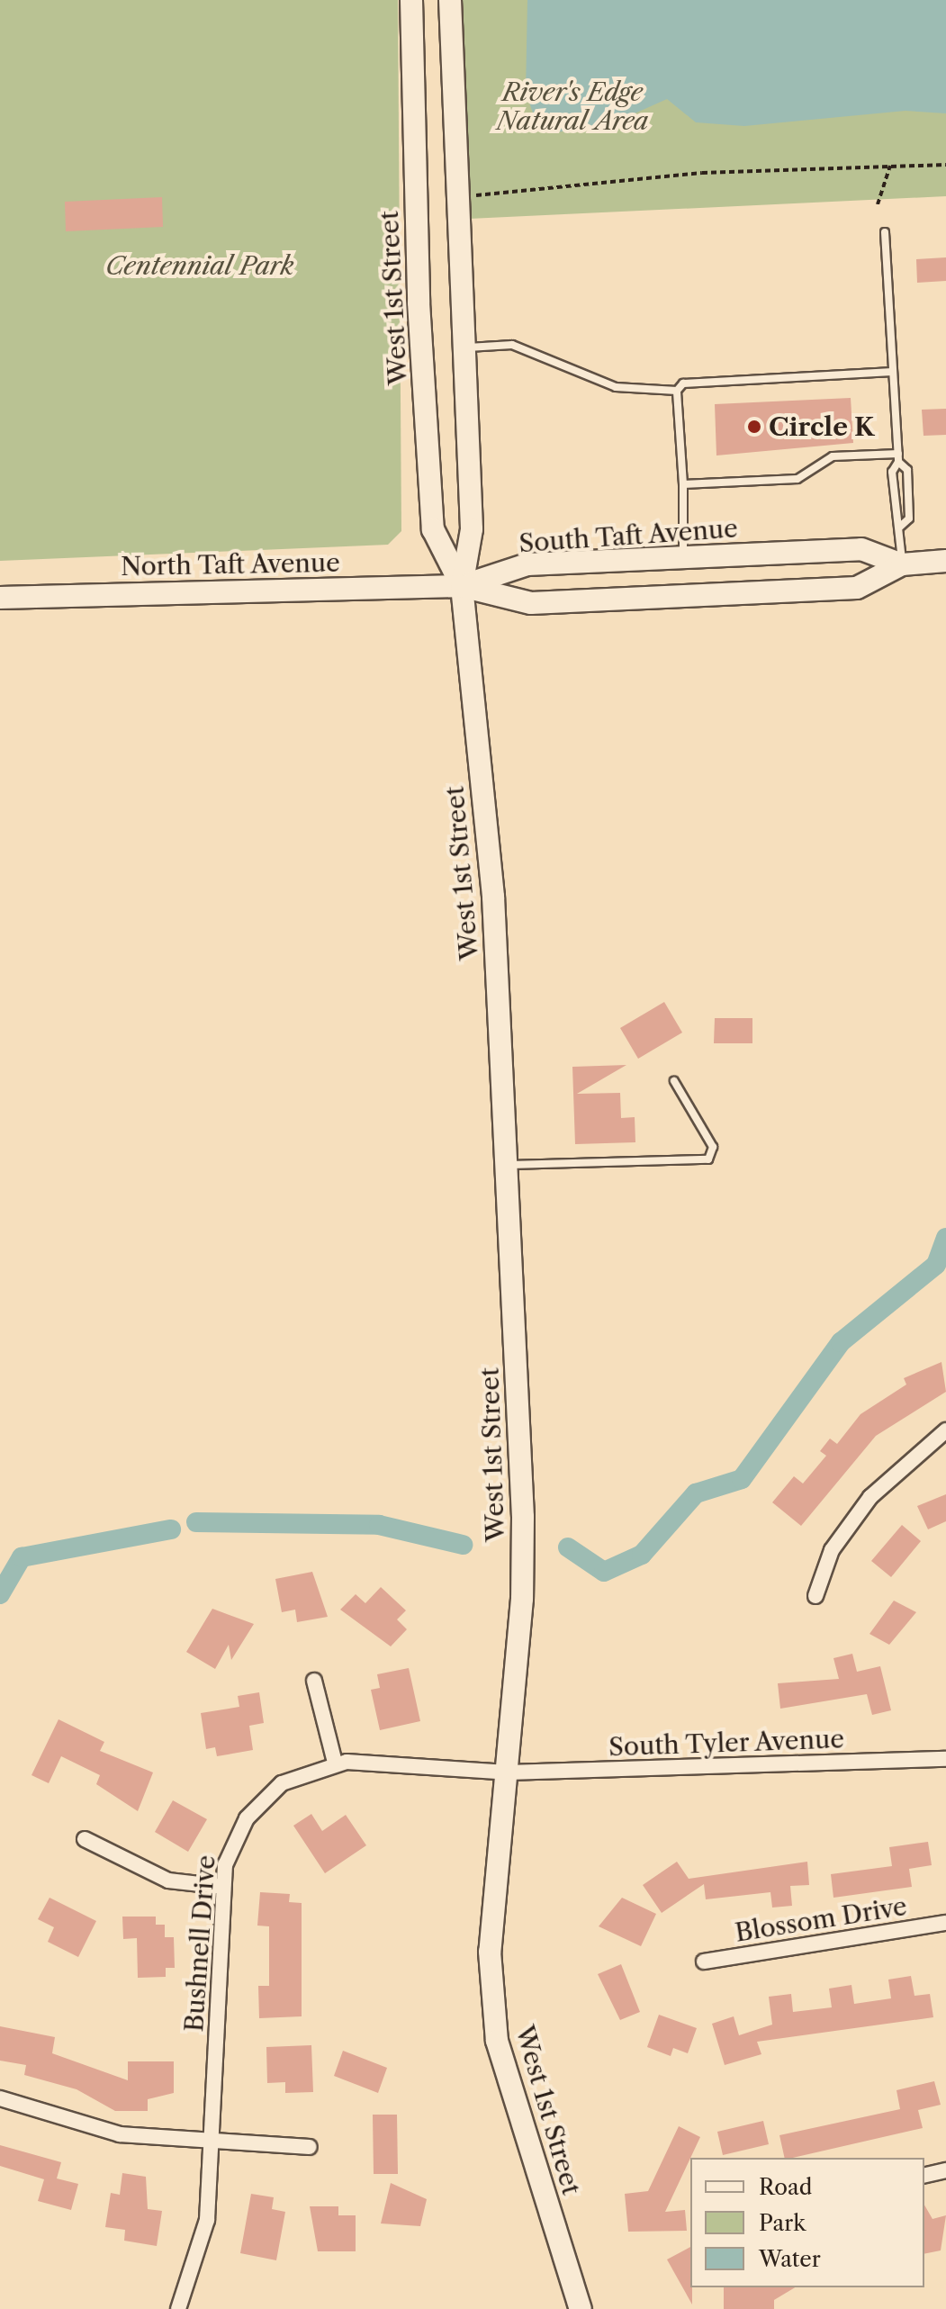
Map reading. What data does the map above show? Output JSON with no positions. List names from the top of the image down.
{
  "streets": {
    "main road": ["West 1st Street", "South Taft Avenue", "North Taft Avenue"],
    "street": ["South Tyler Avenue", "Blossom Drive", "Bushnell Drive"]
  },
  "crossings": [
    ["West 1st Street", "South Taft Avenue"],
    ["West 1st Street", "North Taft Avenue"],
    ["West 1st Street", "South Tyler Avenue"],
    ["West 1st Street", "Bushnell Drive"],
    ["South Taft Avenue", "North Taft Avenue"],
    ["South Tyler Avenue", "Bushnell Drive"]
  ],
  "parks": ["River's Edge Natural Area", "Centennial Park"],
  "places": ["Circle K"],
  "legend": ["Road", "Park", "Water"]
}
